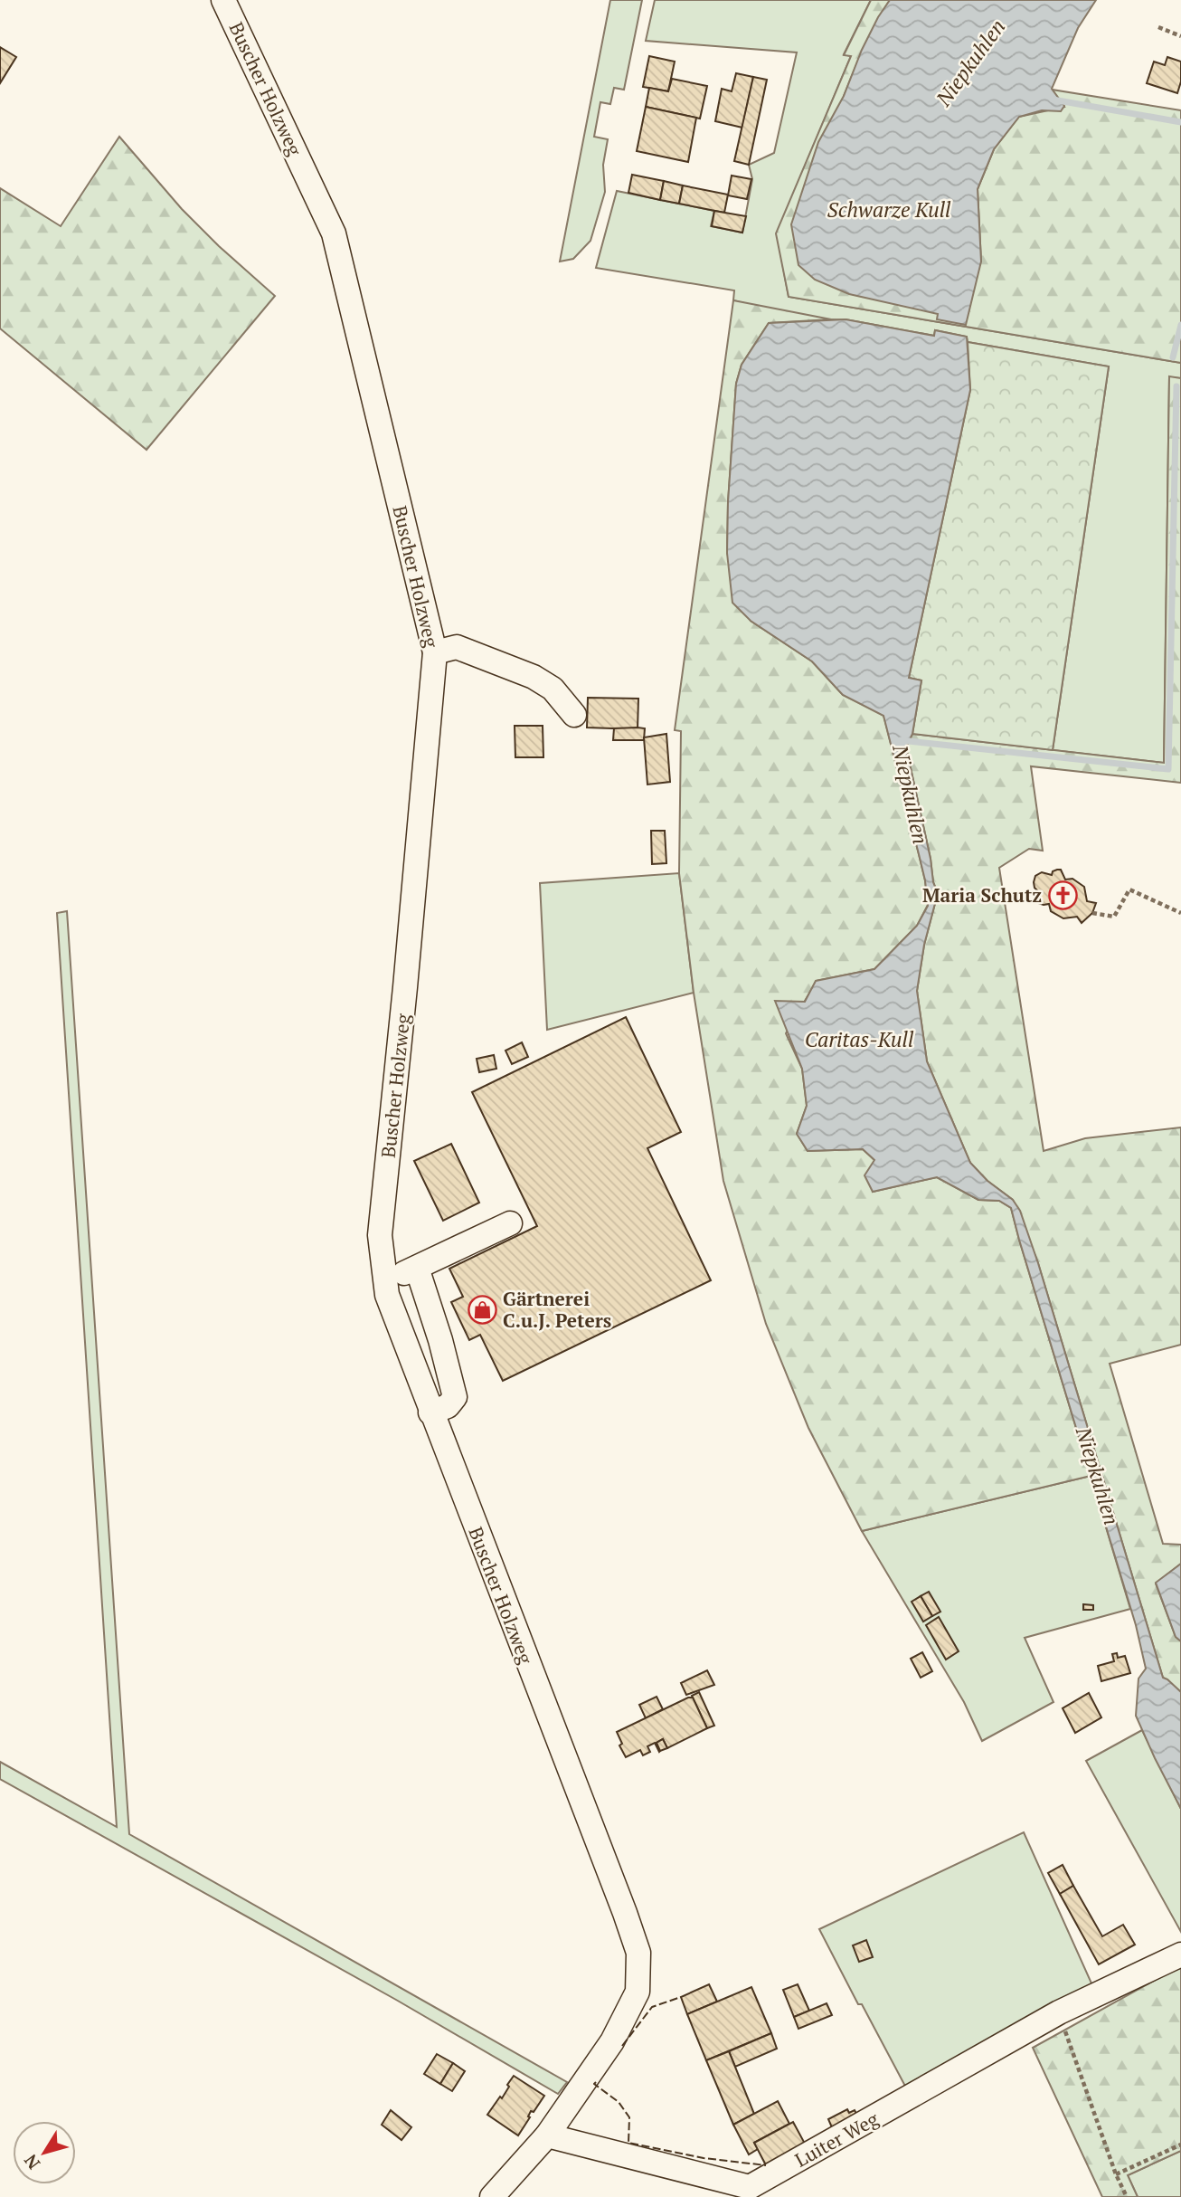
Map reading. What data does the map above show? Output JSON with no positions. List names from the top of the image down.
{
  "streets": {
    "street": ["Buscher Holzweg", "Luiter Weg"]
  },
  "crossings": [
    ["Buscher Holzweg", "Luiter Weg"]
  ],
  "water": ["Niepkuhlen", "Schwarze Kull", "Caritas-Kull"],
  "places": {
    "church": ["Maria Schutz"],
    "shop": ["Gärtnerei C.u.J. Peters"]
  },
  "north": "bottom left"
}
